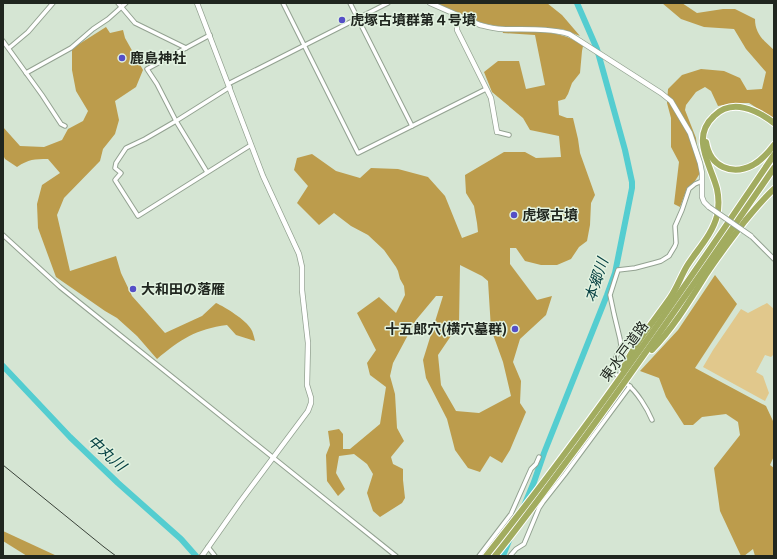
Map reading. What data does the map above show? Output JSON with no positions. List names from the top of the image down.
{
  "streets": {
    "highway": ["東水戸道路"]
  },
  "water": ["本郷川", "中丸川"],
  "places": [
    "虎塚古墳群第４号墳",
    "鹿島神社",
    "虎塚古墳",
    "大和田の落雁",
    "十五郎穴(横穴墓群)"
  ]
}
